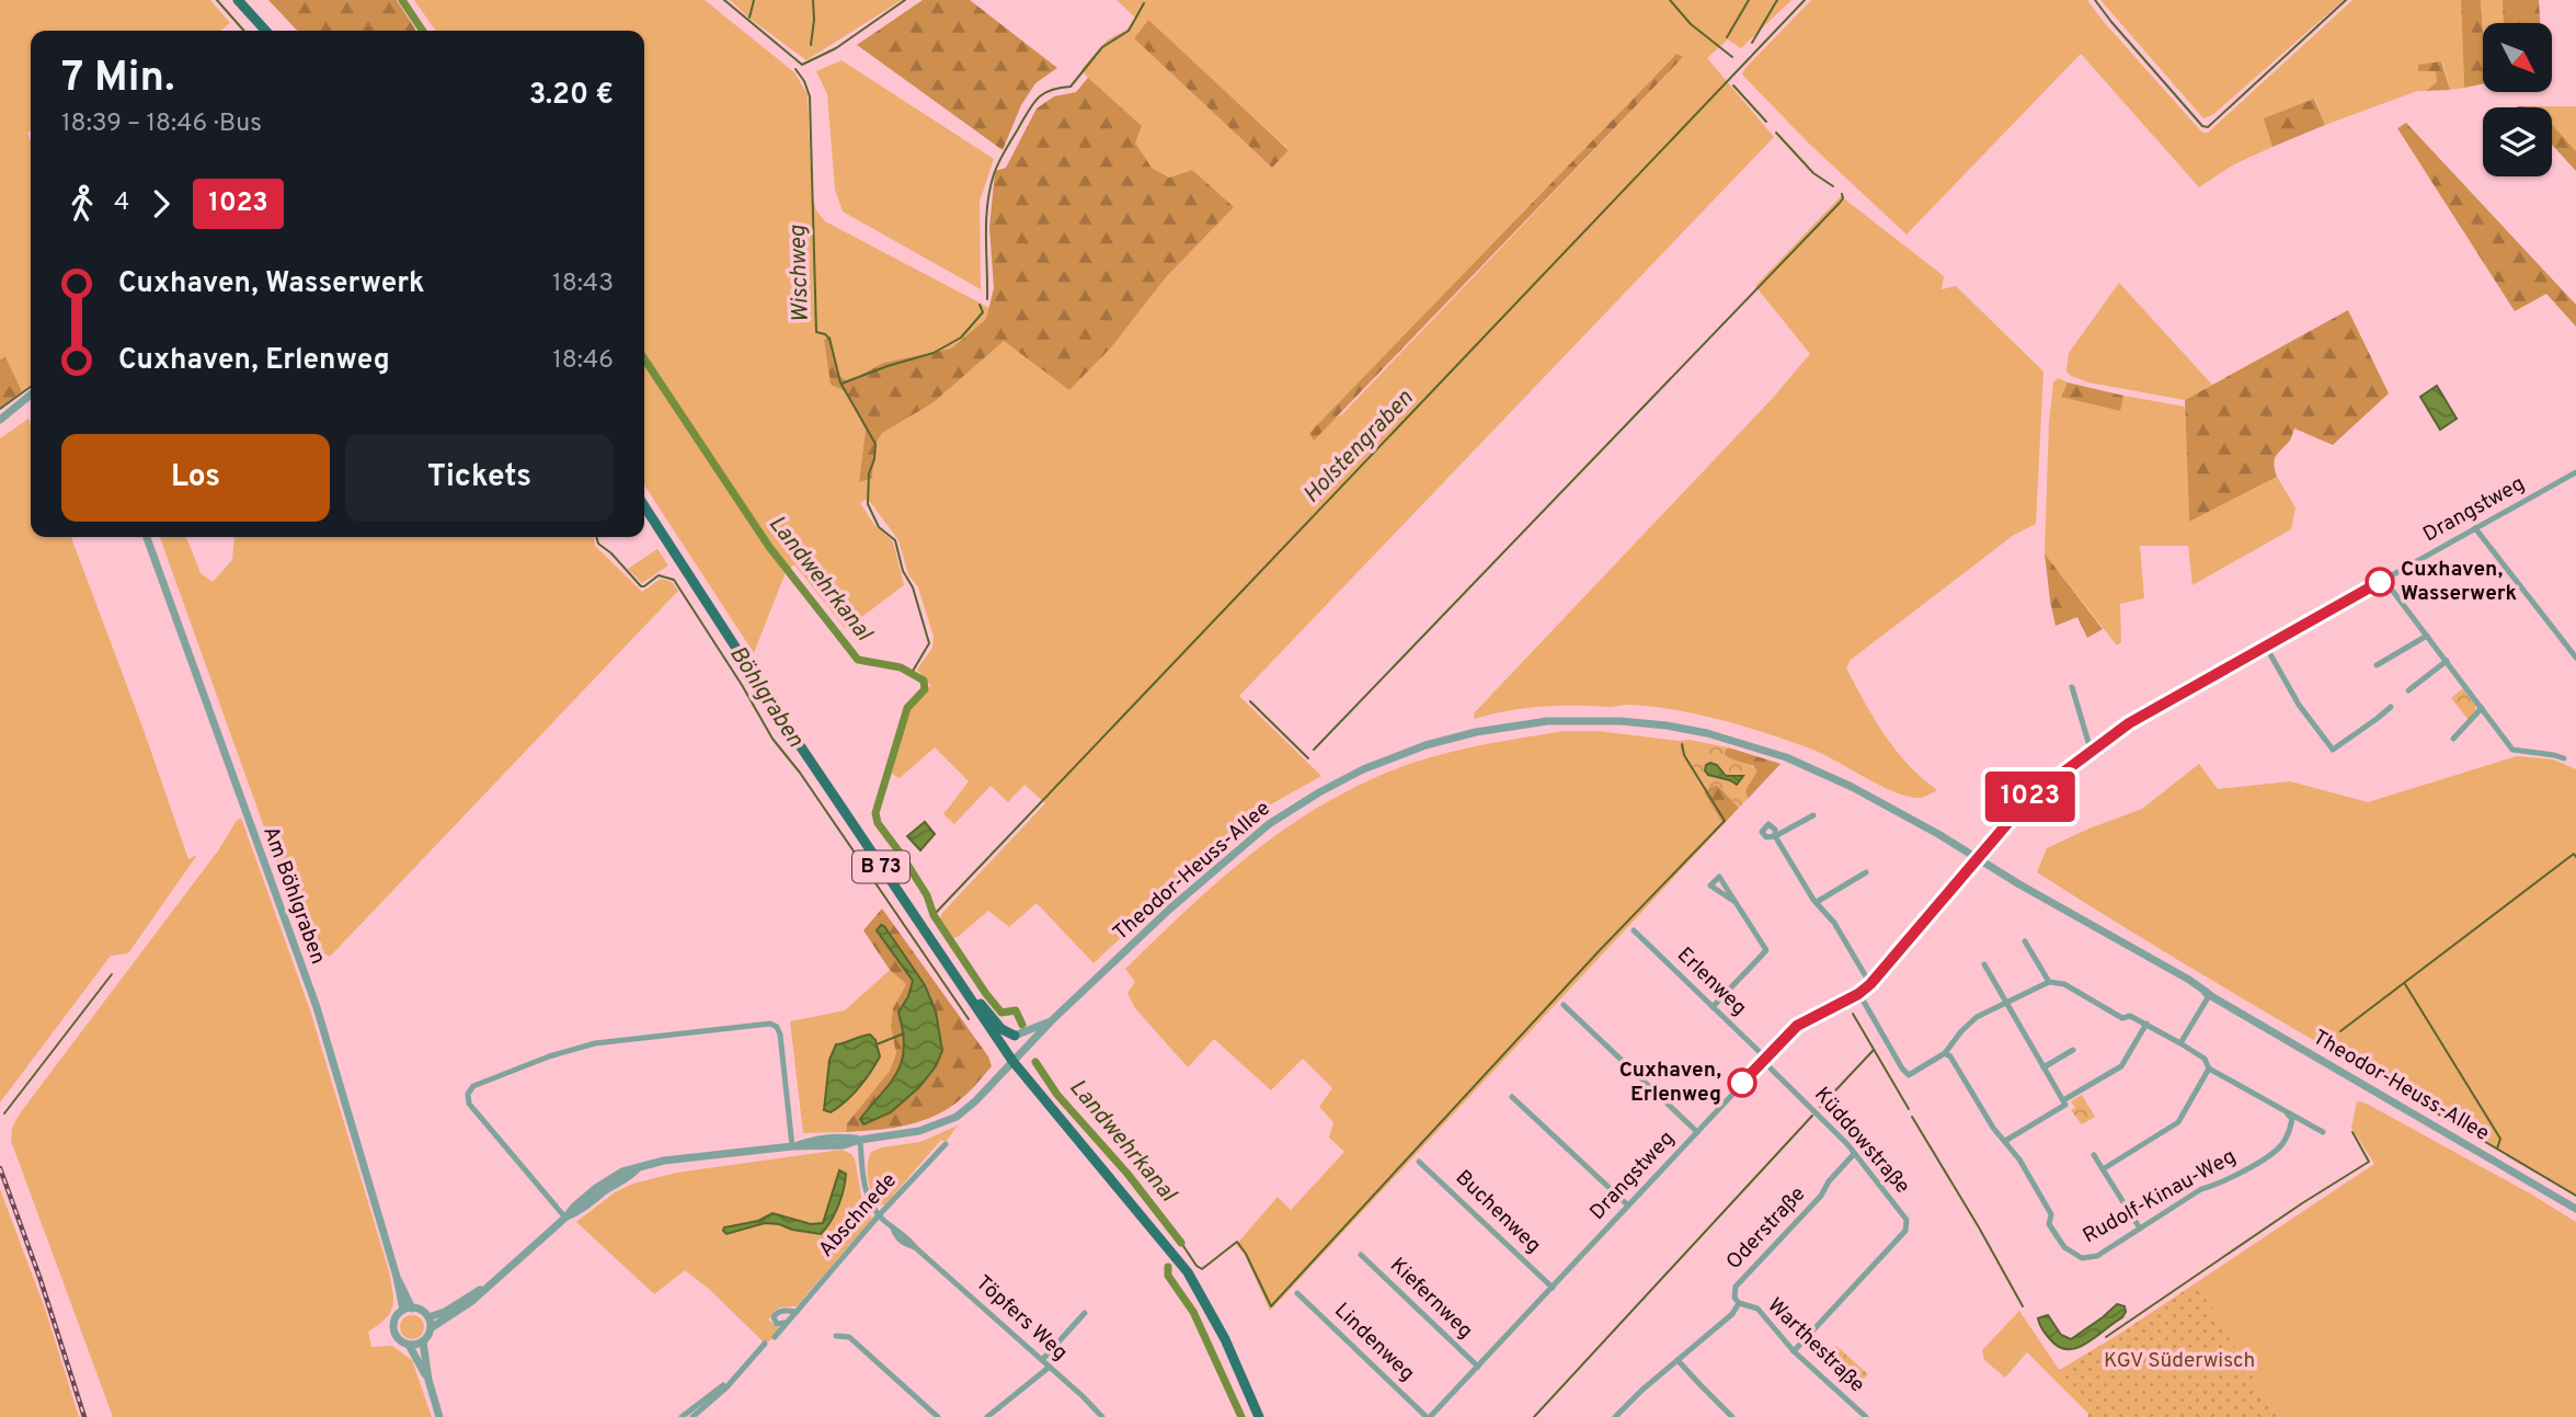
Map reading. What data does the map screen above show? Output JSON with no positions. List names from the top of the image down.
{
  "streets": {
    "main road": ["B 73"],
    "street": [
      "Drangstweg",
      "Theodor-Heuss-Allee",
      "Am Böhlgraben",
      "Erlenweg",
      "Küddowstraße",
      "Rudolf-Kinau-Weg",
      "Buchenweg",
      "Abschnede",
      "Oderstraße",
      "Kiefernweg",
      "Töpfers Weg",
      "Lindenweg",
      "Warthestraße"
    ]
  },
  "crossings": [
    ["Drangstweg", "Theodor-Heuss-Allee"],
    ["Drangstweg", "Erlenweg"],
    ["Drangstweg", "Küddowstraße"],
    ["Drangstweg", "Buchenweg"],
    ["Drangstweg", "Kiefernweg"],
    ["Drangstweg", "Lindenweg"],
    ["B 73", "Theodor-Heuss-Allee"],
    ["Theodor-Heuss-Allee", "Töpfers Weg"],
    ["Erlenweg", "Küddowstraße"],
    ["Küddowstraße", "Oderstraße"],
    ["Küddowstraße", "Warthestraße"],
    ["Abschnede", "Töpfers Weg"],
    ["Oderstraße", "Warthestraße"]
  ],
  "water": [
    "Wischweg",
    "Holstengraben",
    "Landwehrkanal",
    "Böhlgraben"
  ],
  "parks": ["KGV Süderwisch"],
  "places": ["Cuxhaven, Wasserwerk", "Cuxhaven, Erlenweg"],
  "lines": ["bus line 1023"],
  "north": "bottom right",
  "page": {
    "on_map": "1023",
    "heading": ["7 Min.", "18:39 – 18:46 · Bus", "3.20 €"],
    "legs": ["4", "1023"],
    "list": [
      {
        "name": "Cuxhaven, Wasserwerk",
        "value": "18:43"
      },
      {
        "name": "Cuxhaven, Erlenweg",
        "value": "18:46"
      }
    ],
    "buttons": ["Los", "Tickets"]
  }
}
